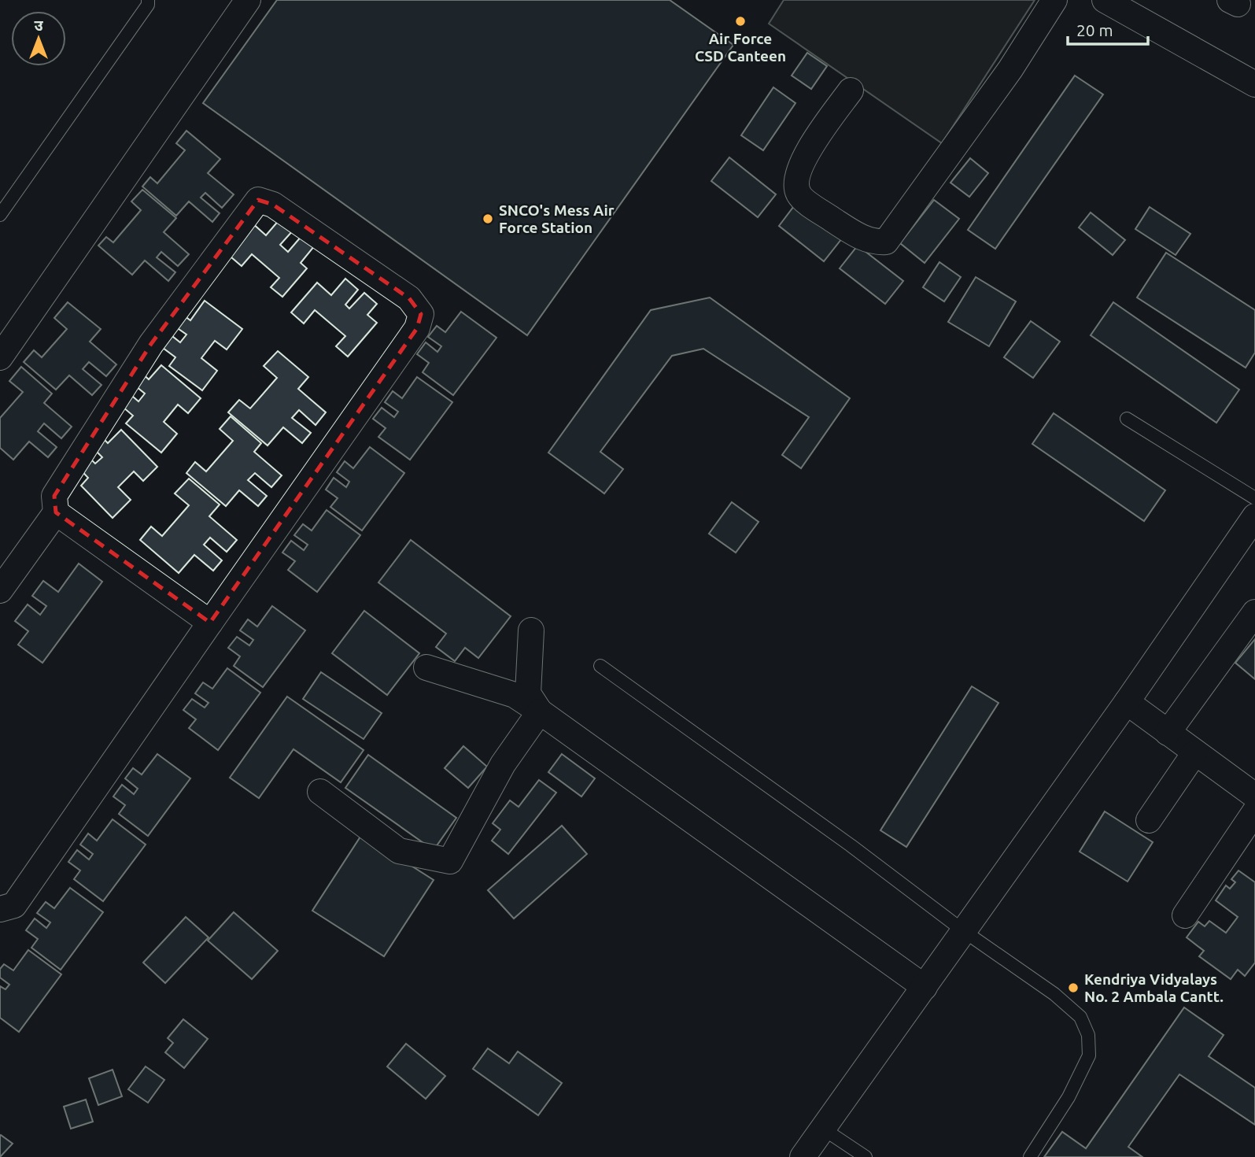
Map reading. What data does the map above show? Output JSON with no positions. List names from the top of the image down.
{
  "places": ["Air Force CSD Canteen", "SNCO's Mess Air Force Station", "Kendriya Vidyalays No. 2 Ambala Cantt."],
  "scale_bar": "20 m",
  "north": "top"
}
